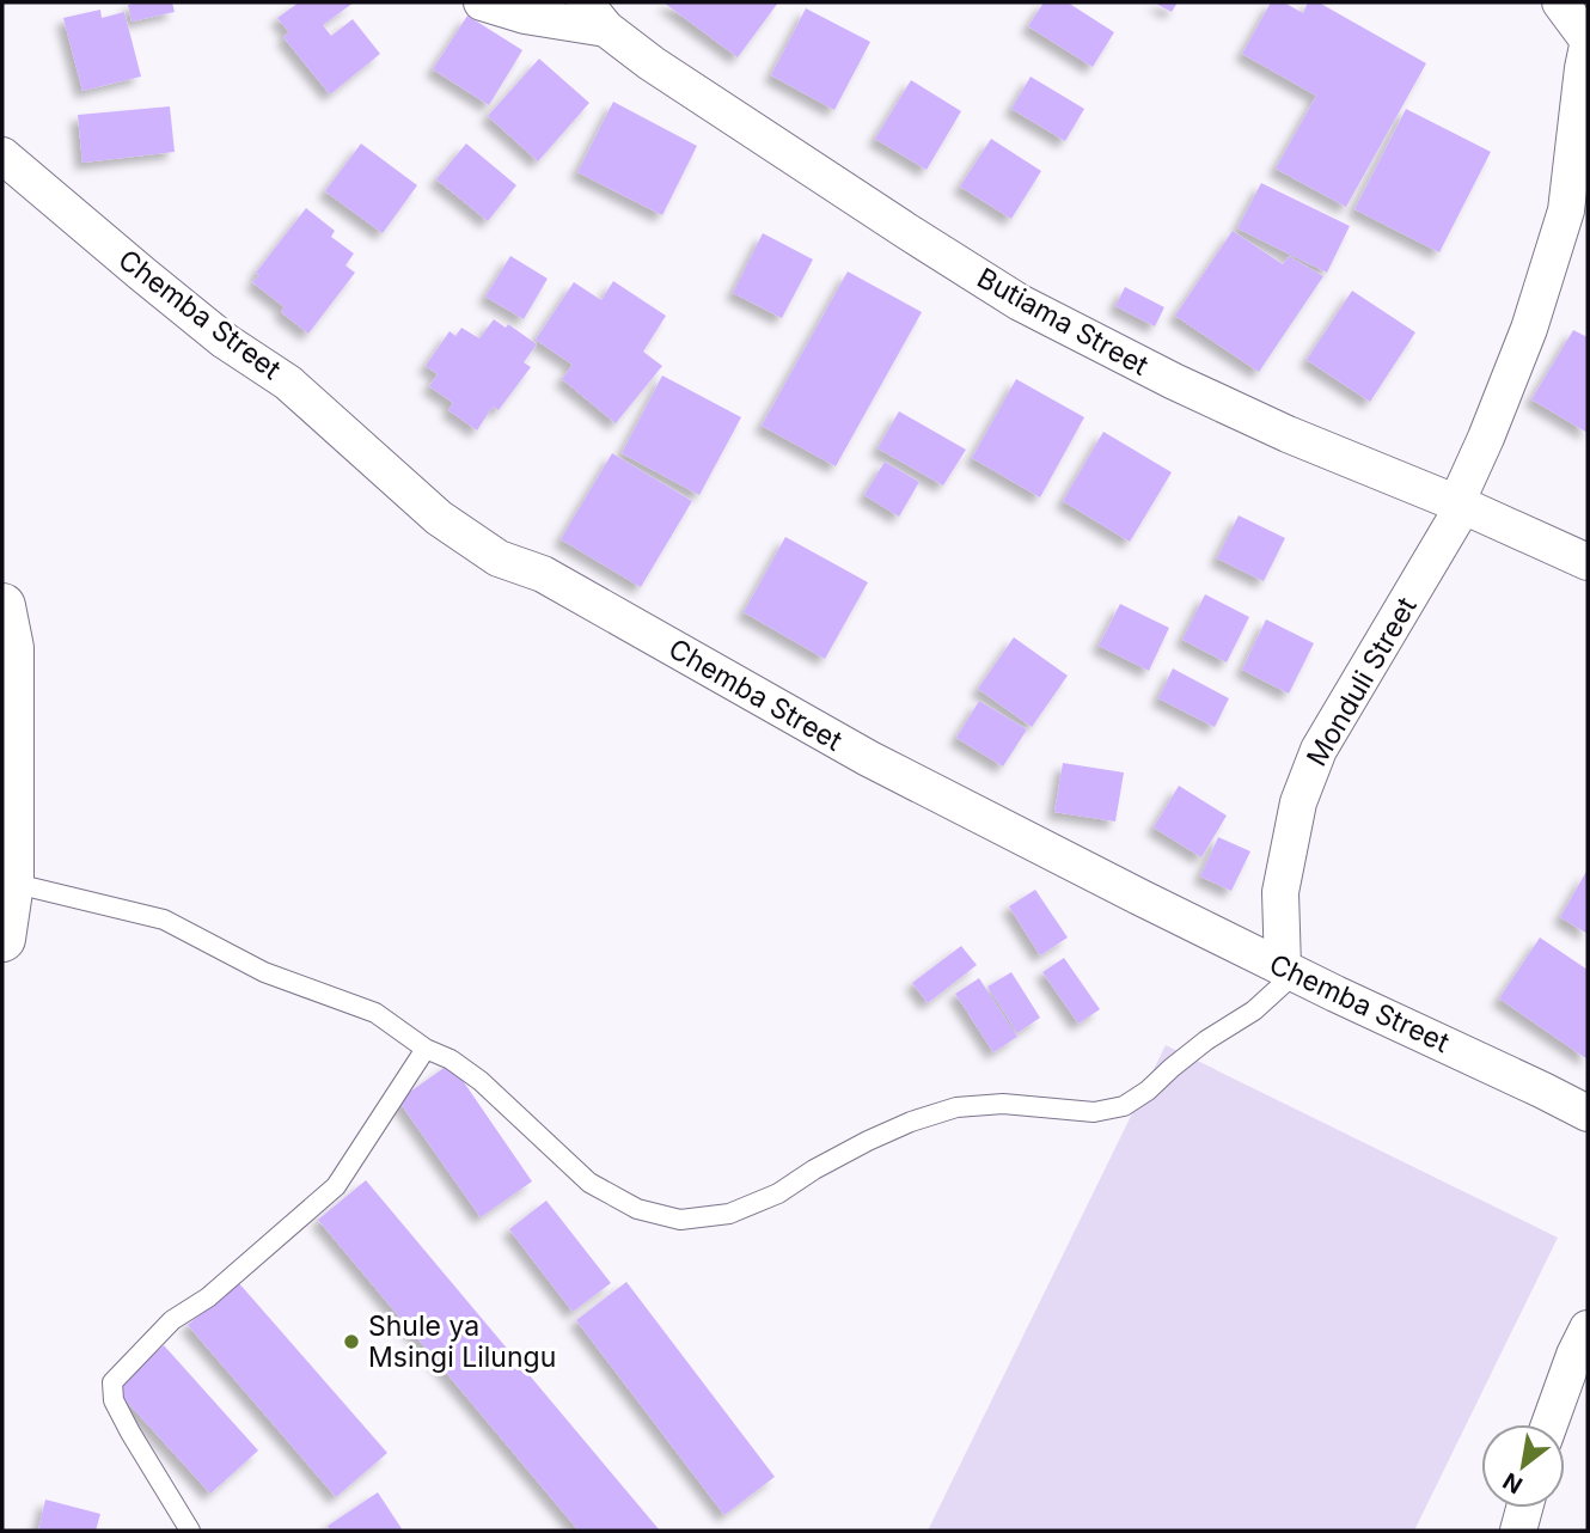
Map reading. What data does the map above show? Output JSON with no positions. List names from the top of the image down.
{
  "streets": {
    "street": ["Chemba Street", "Butiama Street", "Monduli Street"]
  },
  "crossings": [
    ["Chemba Street", "Monduli Street"],
    ["Butiama Street", "Monduli Street"]
  ],
  "places": ["Shule ya Msingi Lilungu"],
  "north": "bottom left"
}
